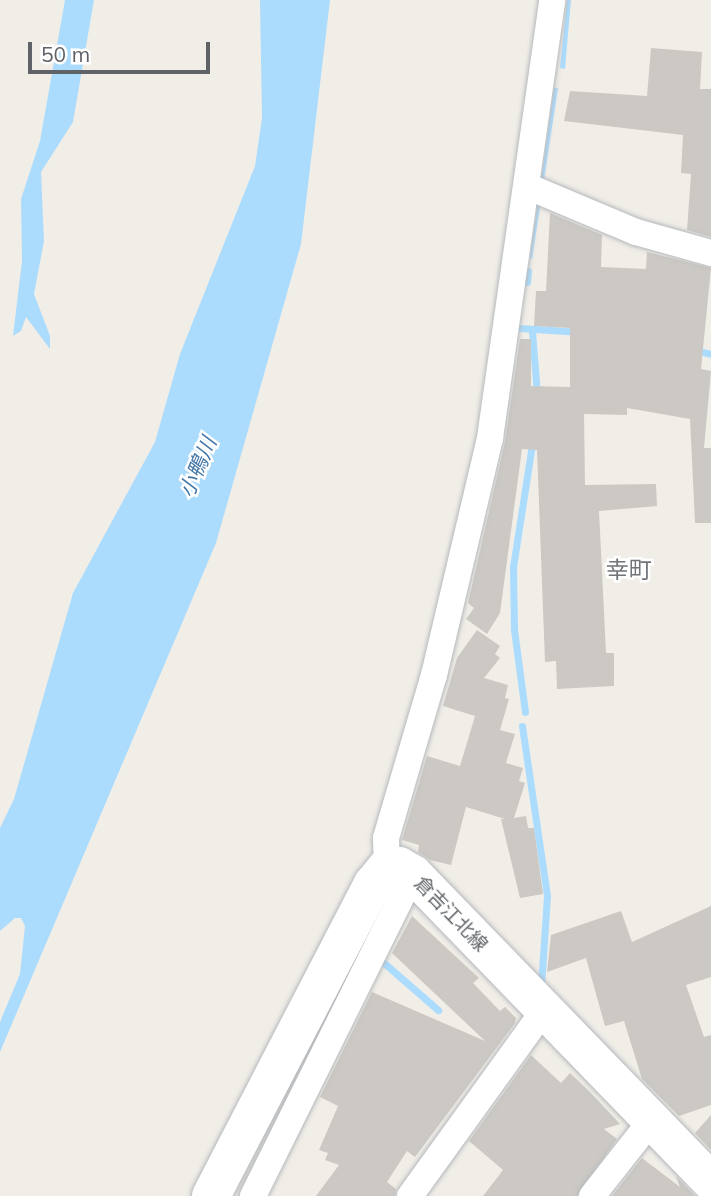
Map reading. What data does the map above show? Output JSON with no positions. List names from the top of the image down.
{
  "streets": {
    "main road": ["倉吉江北線"]
  },
  "districts": ["幸町"],
  "water": ["小鴨川"],
  "scale_bar": "50 m"
}
